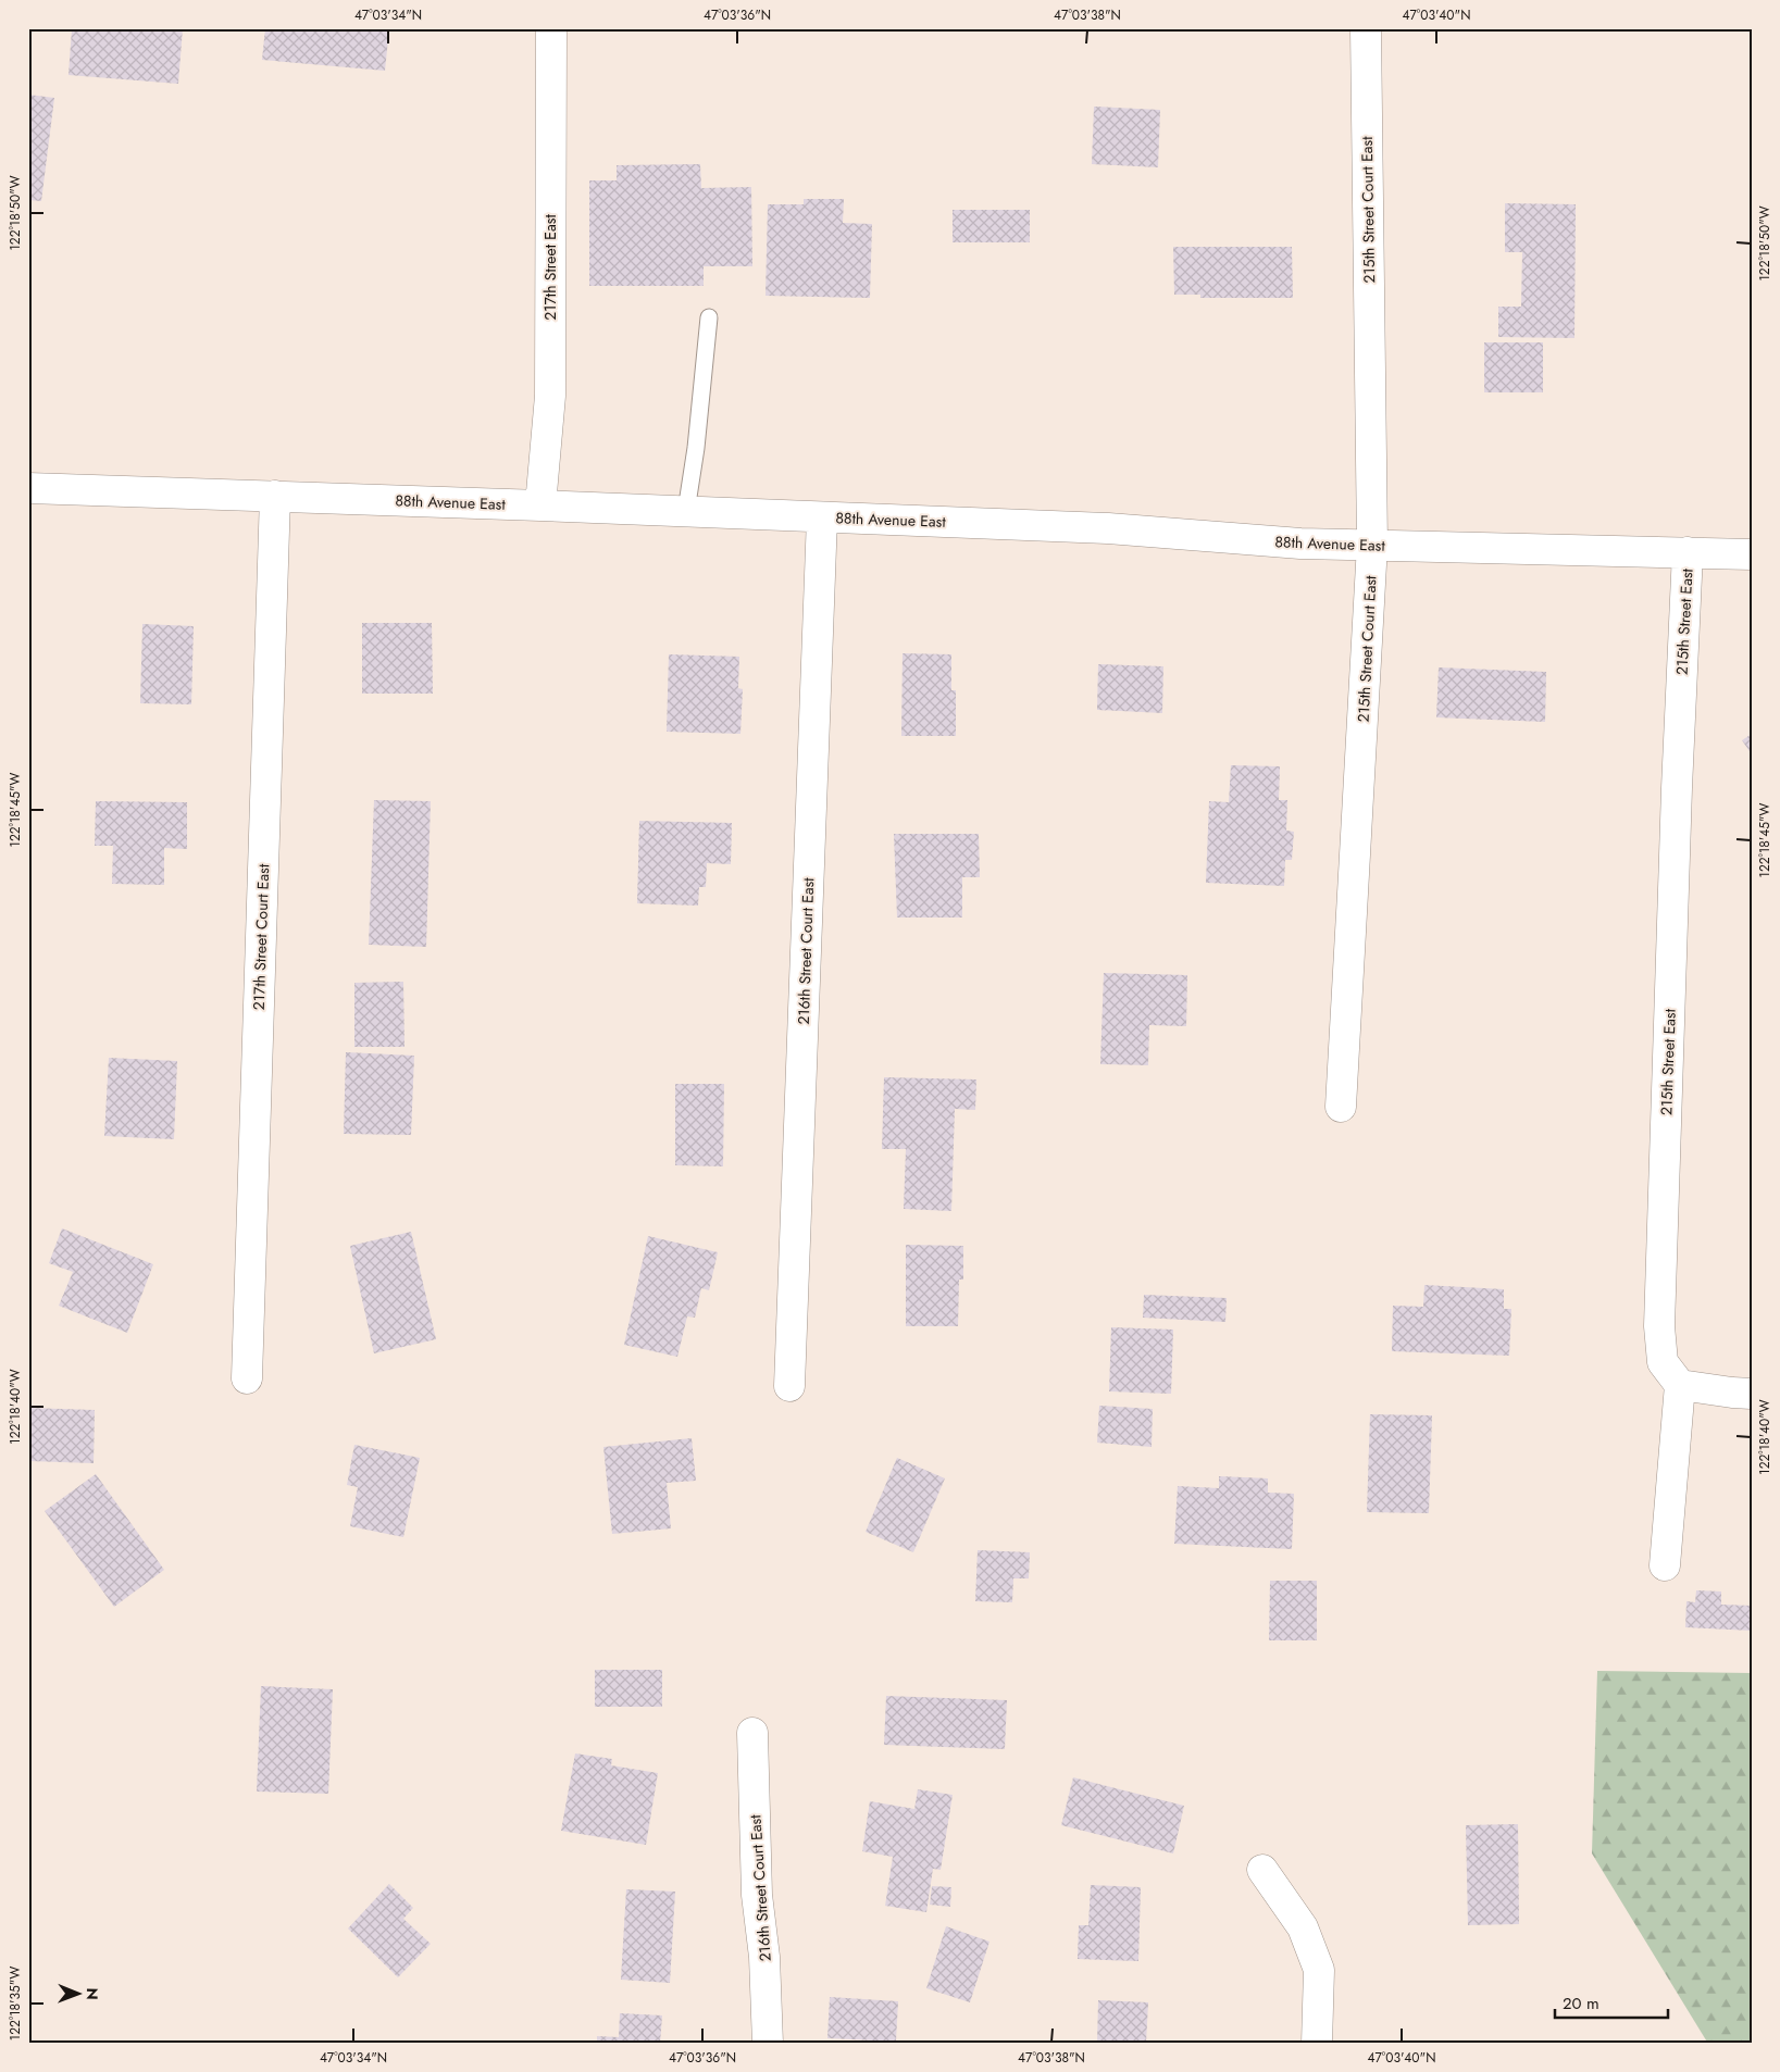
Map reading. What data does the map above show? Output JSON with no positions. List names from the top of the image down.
{
  "streets": {
    "street": [
      "215th Street Court East",
      "217th Street East",
      "88th Avenue East",
      "215th Street East",
      "217th Street Court East",
      "216th Street Court East"
    ]
  },
  "crossings": [
    ["215th Street Court East", "88th Avenue East"],
    ["217th Street East", "88th Avenue East"],
    ["88th Avenue East", "215th Street East"],
    ["88th Avenue East", "217th Street Court East"],
    ["88th Avenue East", "216th Street Court East"]
  ],
  "scale_bar": "20 m",
  "north": "right",
  "coordinates": [
    "47°03'34\"N",
    "47°03'36\"N",
    "47°03'38\"N",
    "47°03'40\"N",
    "122°18'50\"W",
    "122°18'45\"W",
    "122°18'40\"W",
    "122°18'35\"W"
  ]
}
